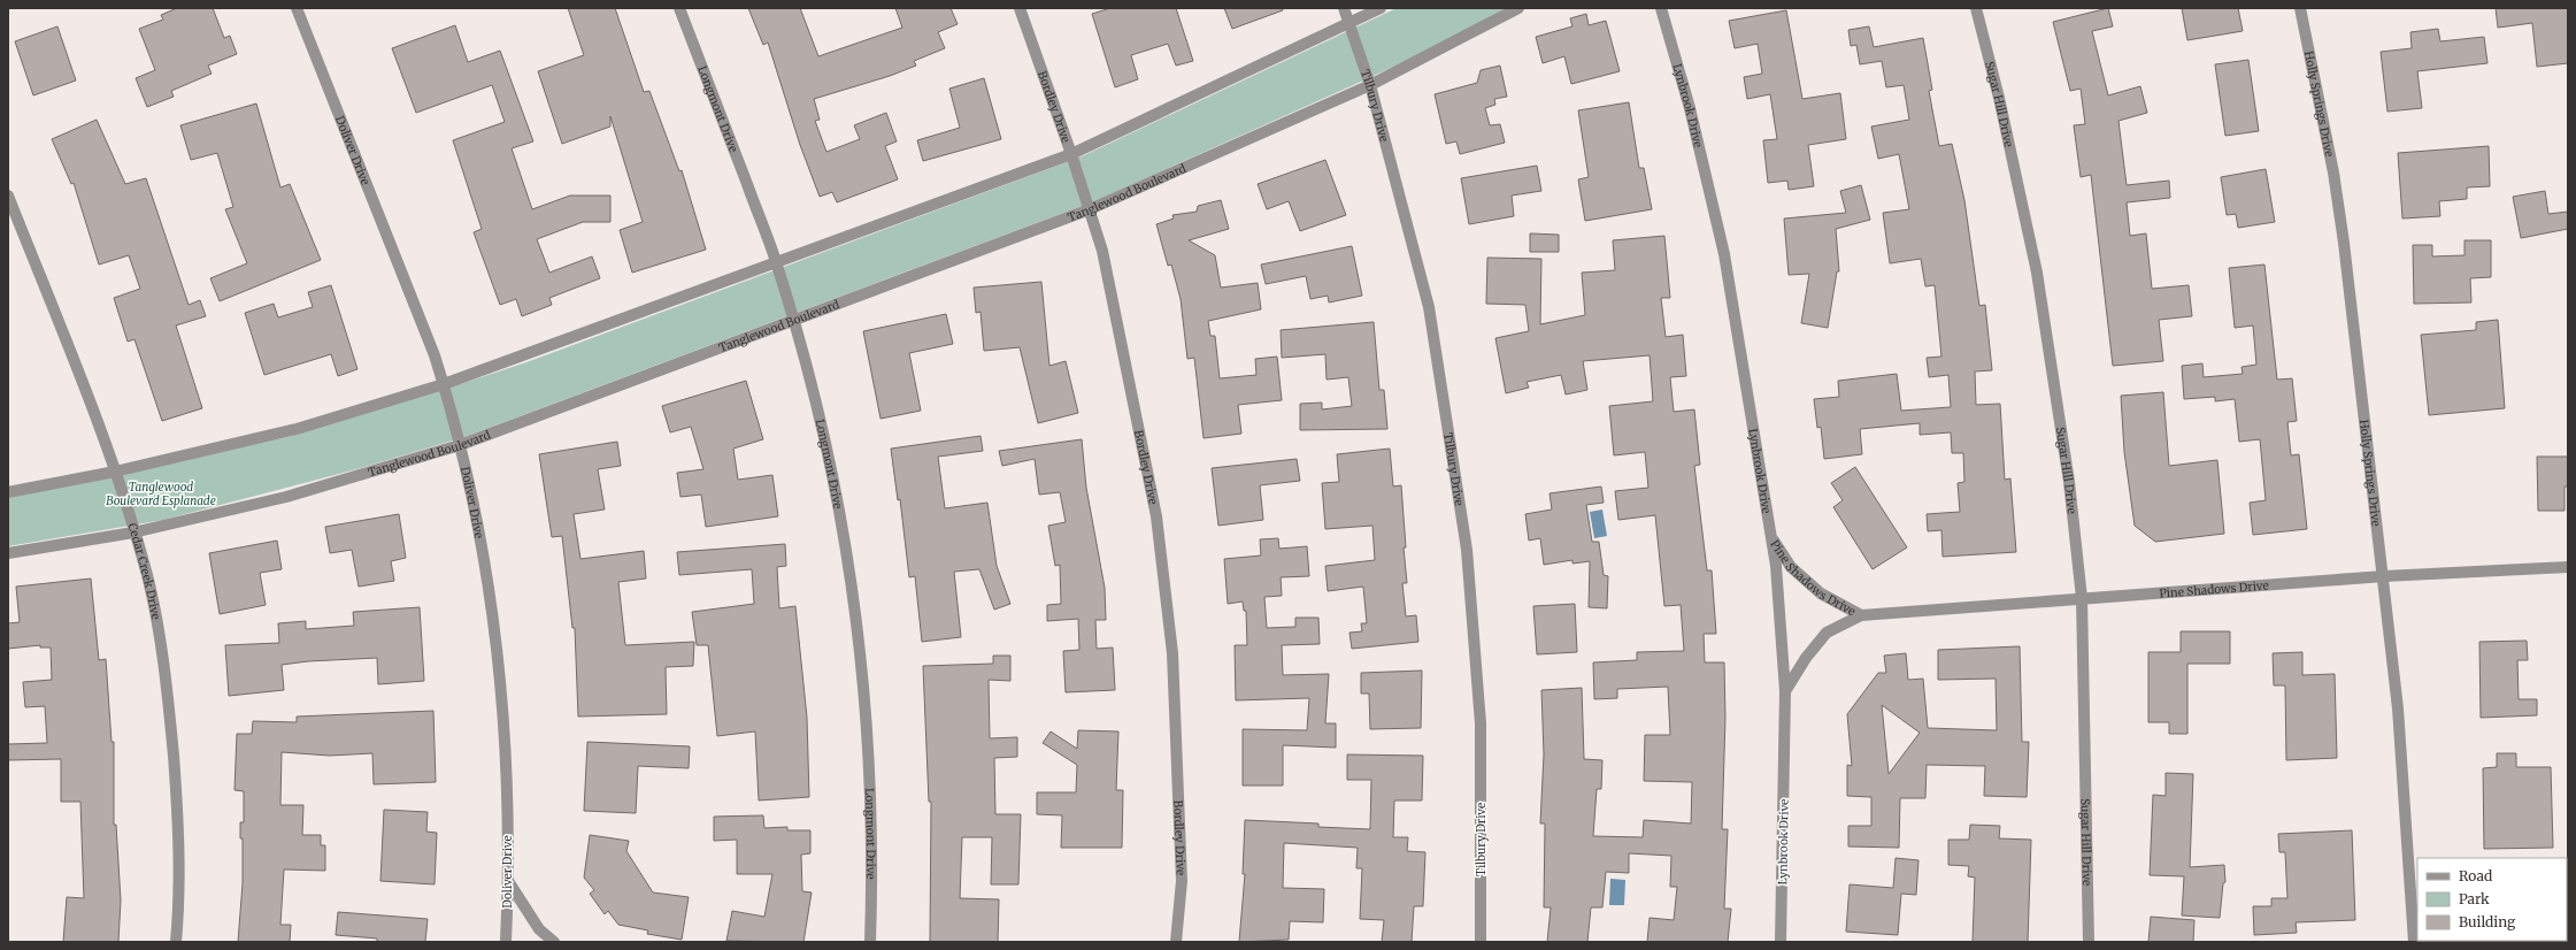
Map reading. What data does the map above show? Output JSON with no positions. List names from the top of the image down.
{
  "streets": {
    "street": [
      "Tilbury Drive",
      "Lynbrook Drive",
      "Sugar Hill Drive",
      "Holly Springs Drive",
      "Bordley Drive",
      "Longmont Drive",
      "Doliver Drive",
      "Tanglewood Boulevard",
      "Cedar Creek Drive",
      "Pine Shadows Drive"
    ]
  },
  "crossings": [
    ["Tilbury Drive", "Tanglewood Boulevard"],
    ["Lynbrook Drive", "Pine Shadows Drive"],
    ["Sugar Hill Drive", "Pine Shadows Drive"],
    ["Holly Springs Drive", "Pine Shadows Drive"],
    ["Bordley Drive", "Tanglewood Boulevard"],
    ["Longmont Drive", "Tanglewood Boulevard"],
    ["Doliver Drive", "Tanglewood Boulevard"],
    ["Tanglewood Boulevard", "Cedar Creek Drive"]
  ],
  "parks": ["Tanglewood Boulevard Esplanade"],
  "legend": ["Road", "Park", "Building"]
}
